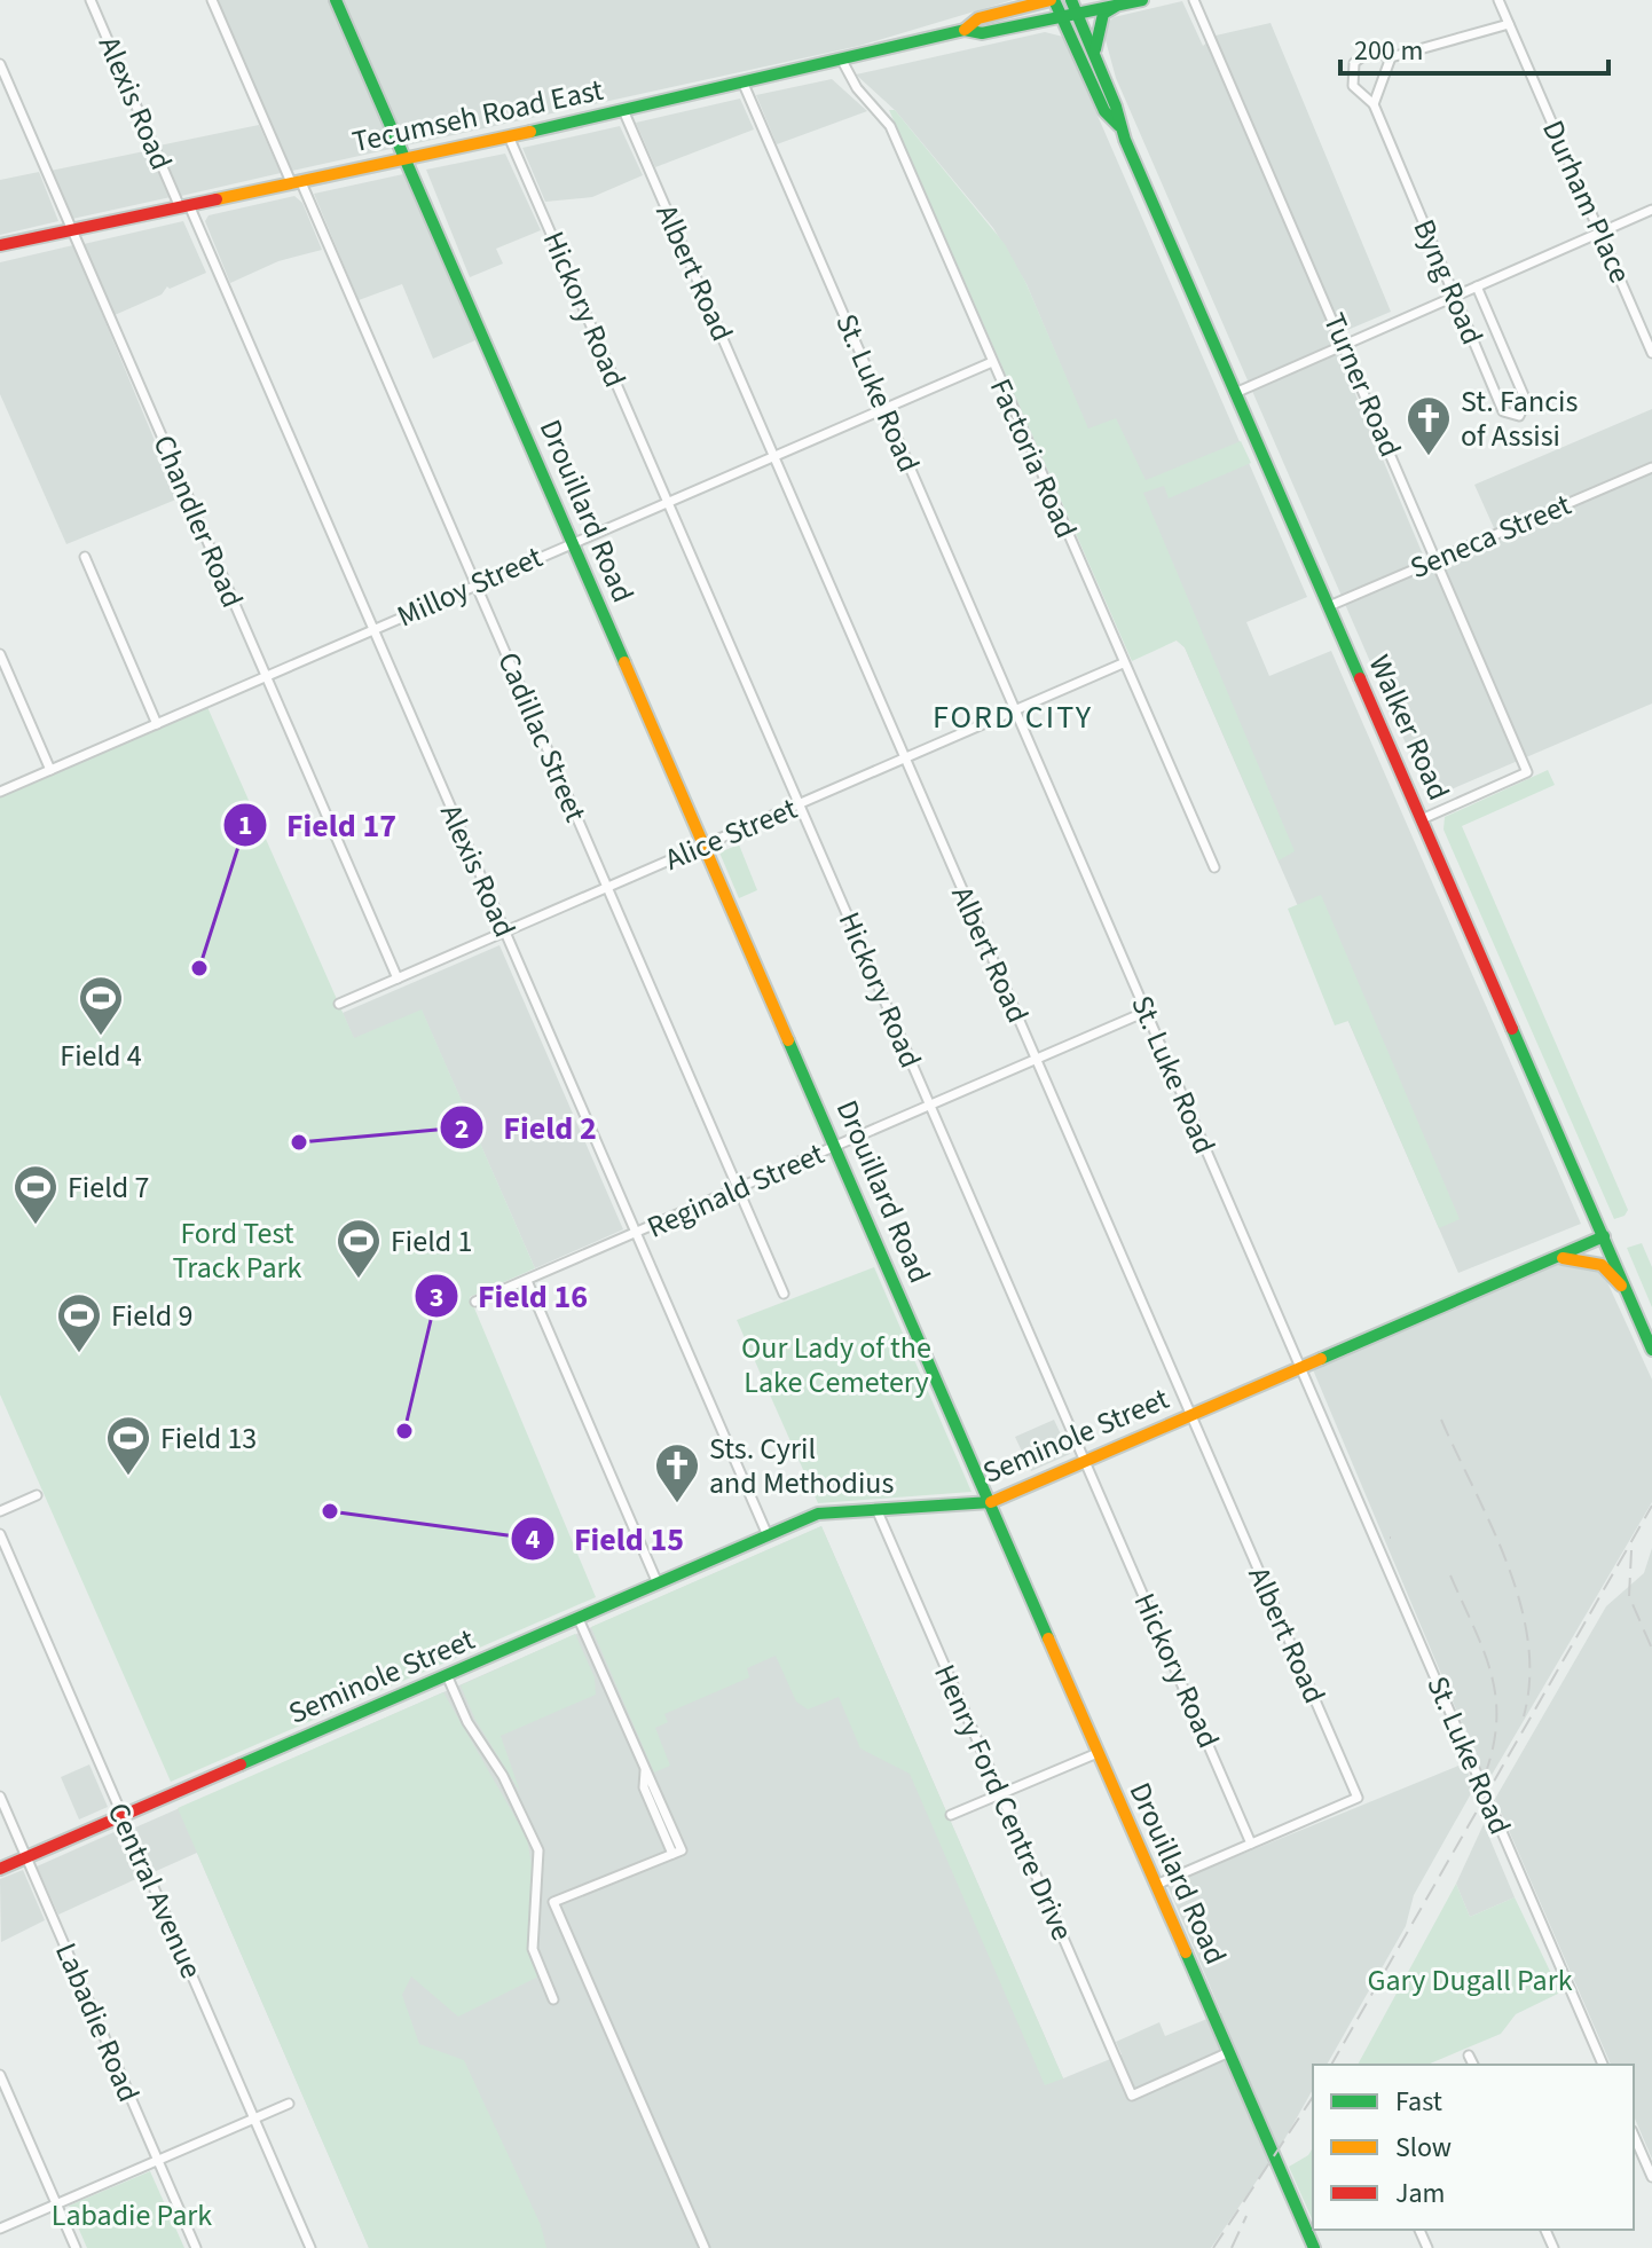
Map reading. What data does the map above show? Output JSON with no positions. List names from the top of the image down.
{
  "streets": {
    "street": [
      "Alexis Road",
      "Tecumseh Road East",
      "Durham Place",
      "Albert Road",
      "Byng Road",
      "Hickory Road",
      "Turner Road",
      "St. Luke Road",
      "Factoria Road",
      "Drouillard Road",
      "Chandler Road",
      "Seneca Street",
      "Milloy Street",
      "Walker Road",
      "Cadillac Street",
      "Alice Street",
      "Reginald Street",
      "Seminole Street",
      "Henry Ford Centre Drive",
      "Central Avenue",
      "Labadie Road"
    ]
  },
  "crossings": [
    ["Alexis Road", "Tecumseh Road East"],
    ["Alexis Road", "Milloy Street"],
    ["Alexis Road", "Alice Street"],
    ["Alexis Road", "Reginald Street"],
    ["Alexis Road", "Seminole Street"],
    ["Tecumseh Road East", "Albert Road"],
    ["Tecumseh Road East", "Hickory Road"],
    ["Tecumseh Road East", "St. Luke Road"],
    ["Tecumseh Road East", "Factoria Road"],
    ["Tecumseh Road East", "Drouillard Road"],
    ["Tecumseh Road East", "Chandler Road"],
    ["Tecumseh Road East", "Walker Road"],
    ["Tecumseh Road East", "Cadillac Street"],
    ["Durham Place", "Byng Road"],
    ["Albert Road", "Hickory Road"],
    ["Albert Road", "Milloy Street"],
    ["Albert Road", "Alice Street"],
    ["Albert Road", "Reginald Street"],
    ["Albert Road", "Seminole Street"],
    ["Hickory Road", "Milloy Street"],
    ["Hickory Road", "Alice Street"],
    ["Hickory Road", "Reginald Street"],
    ["Hickory Road", "Seminole Street"],
    ["Turner Road", "Seneca Street"],
    ["Turner Road", "Walker Road"],
    ["St. Luke Road", "Milloy Street"],
    ["St. Luke Road", "Alice Street"],
    ["St. Luke Road", "Reginald Street"],
    ["St. Luke Road", "Seminole Street"],
    ["Factoria Road", "Milloy Street"],
    ["Factoria Road", "Alice Street"],
    ["Drouillard Road", "Milloy Street"],
    ["Drouillard Road", "Alice Street"],
    ["Drouillard Road", "Reginald Street"],
    ["Drouillard Road", "Seminole Street"],
    ["Drouillard Road", "Henry Ford Centre Drive"],
    ["Chandler Road", "Milloy Street"],
    ["Chandler Road", "Alice Street"],
    ["Seneca Street", "Walker Road"],
    ["Milloy Street", "Cadillac Street"],
    ["Walker Road", "Seminole Street"],
    ["Cadillac Street", "Alice Street"],
    ["Cadillac Street", "Reginald Street"],
    ["Seminole Street", "Henry Ford Centre Drive"],
    ["Seminole Street", "Central Avenue"],
    ["Seminole Street", "Labadie Road"]
  ],
  "districts": ["FORD CITY"],
  "parks": [
    "Ford Test Track Park",
    "Our Lady of the Lake Cemetery",
    "Gary Dugall Park",
    "Labadie Park"
  ],
  "places": {
    "church": ["St. Fancis of Assisi", "Sts. Cyril and Methodius"],
    "other": [
      "Field 17",
      "Field 2",
      "Field 16",
      "Field 15"
    ],
    "sports": [
      "Field 4",
      "Field 7",
      "Field 1",
      "Field 9",
      "Field 13"
    ]
  },
  "legend": ["Fast", "Slow", "Jam"],
  "scale_bar": "200 m"
}
